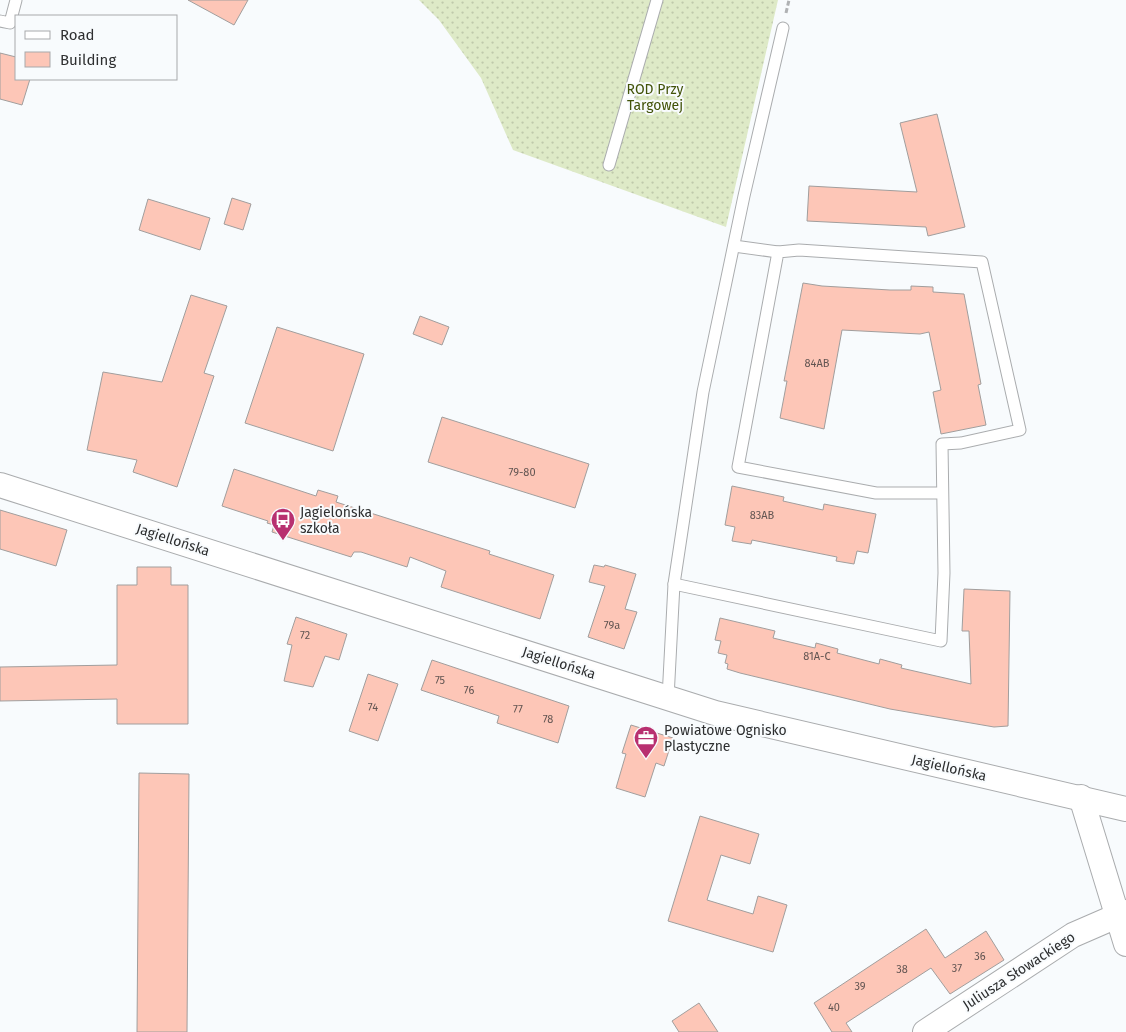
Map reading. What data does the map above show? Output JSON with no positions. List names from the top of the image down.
{
  "streets": {
    "street": ["Jagiellońska", "Juliusza Słowackiego"]
  },
  "parks": ["ROD Przy Targowej"],
  "places": {
    "bus stop": ["Jagielońska szkoła"],
    "office": ["Powiatowe Ognisko Plastyczne"]
  },
  "house_numbers": [
    "84AB",
    "79-80",
    "83AB",
    "79a",
    "72",
    "81A-C",
    "75",
    "76",
    "74",
    "77",
    "78",
    "36",
    "37",
    "38",
    "39",
    "40"
  ],
  "legend": ["Road", "Building"]
}
